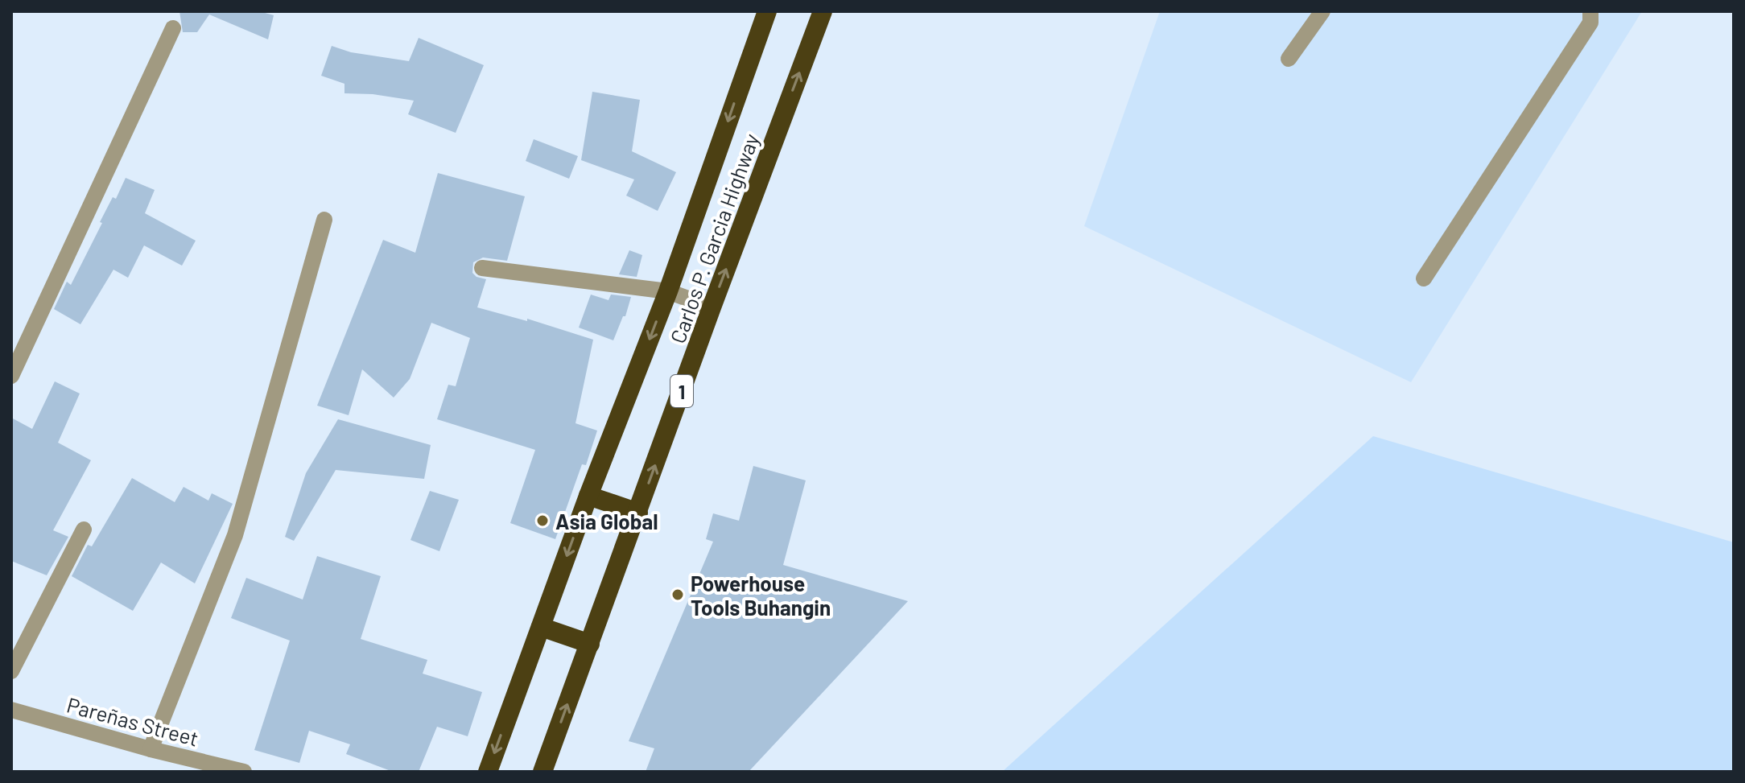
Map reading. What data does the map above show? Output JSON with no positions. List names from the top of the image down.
{
  "streets": {
    "highway": ["Carlos P. Garcia Highway", "1"],
    "street": ["Pareñas Street"]
  },
  "places": ["Asia Global", "Powerhouse Tools Buhangin"]
}
